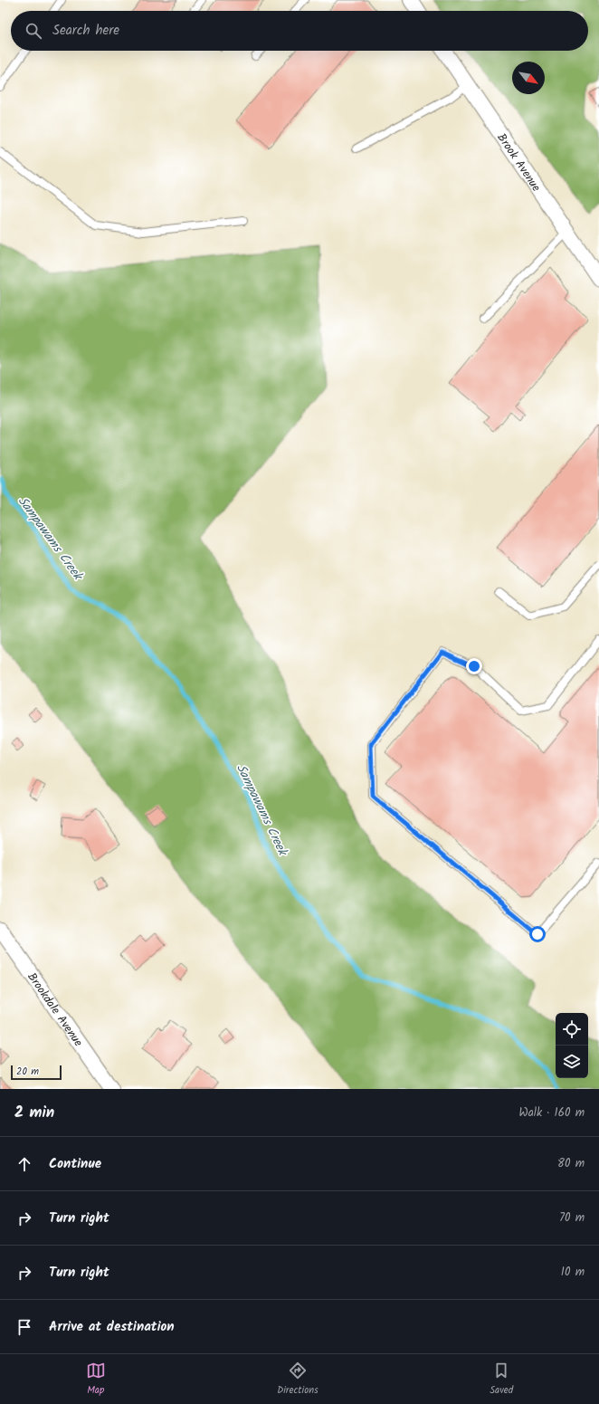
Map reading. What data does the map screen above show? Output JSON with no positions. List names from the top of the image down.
{
  "streets": {
    "street": ["Brook Avenue", "Brookdale Avenue"]
  },
  "water": ["Sampawams Creek"],
  "scale_bar": "20 m",
  "north": "bottom right",
  "page": {
    "search": "Search here",
    "scale": "20 m",
    "heading": ["2 min", "Walk · 160 m"],
    "list": [
      ["Continue", "80 m"],
      ["Turn right", "70 m"],
      ["Turn right", "10 m"],
      "Arrive at destination"
    ],
    "nav": ["Map", "Directions", "Saved"]
  }
}
